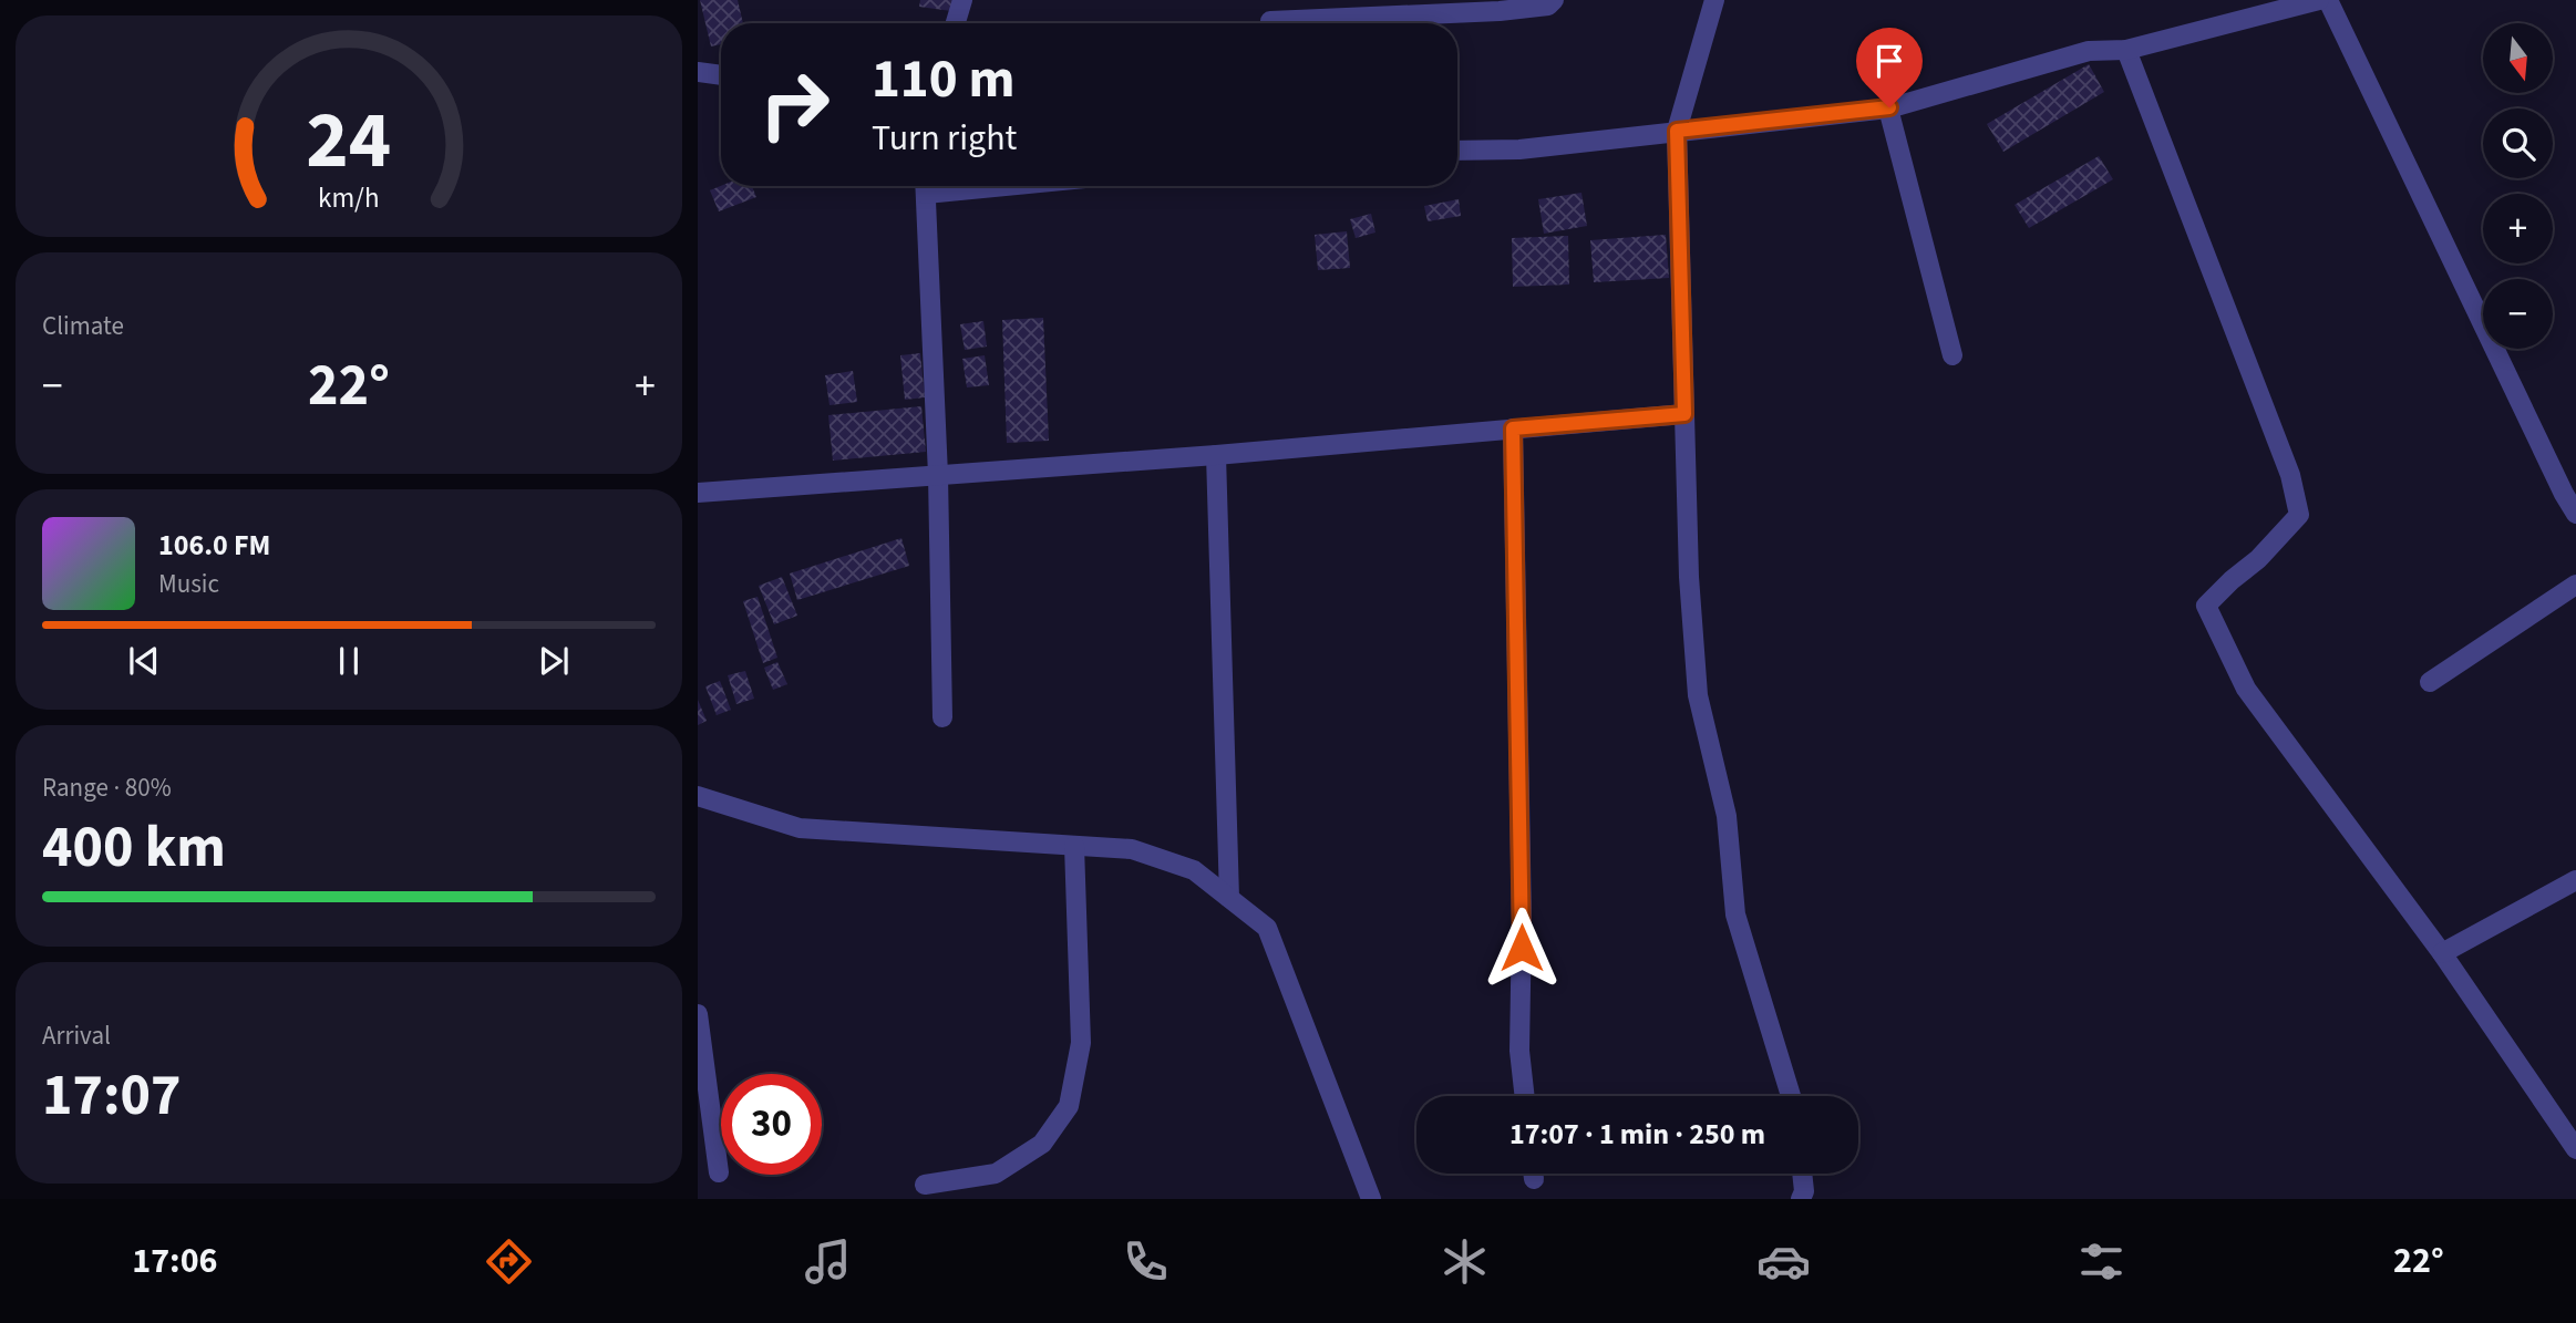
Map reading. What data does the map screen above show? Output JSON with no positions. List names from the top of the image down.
{
  "north": "bottom",
  "page": {
    "map_buttons": ["+", "−"],
    "turn": ["110 m", "Turn right"],
    "tile": [
      "Climate",
      ["Range · 80%", "400 km"],
      ["Arrival", "17:07"]
    ],
    "heat": ["−", "22°", "+"],
    "song": ["106.0 FM", "Music"],
    "limit": "30",
    "trip": "17:07 · 1 min · 250 m",
    "tabs": ["17:06", "22°"],
    "gauge": ["24", "km/h"]
  }
}
